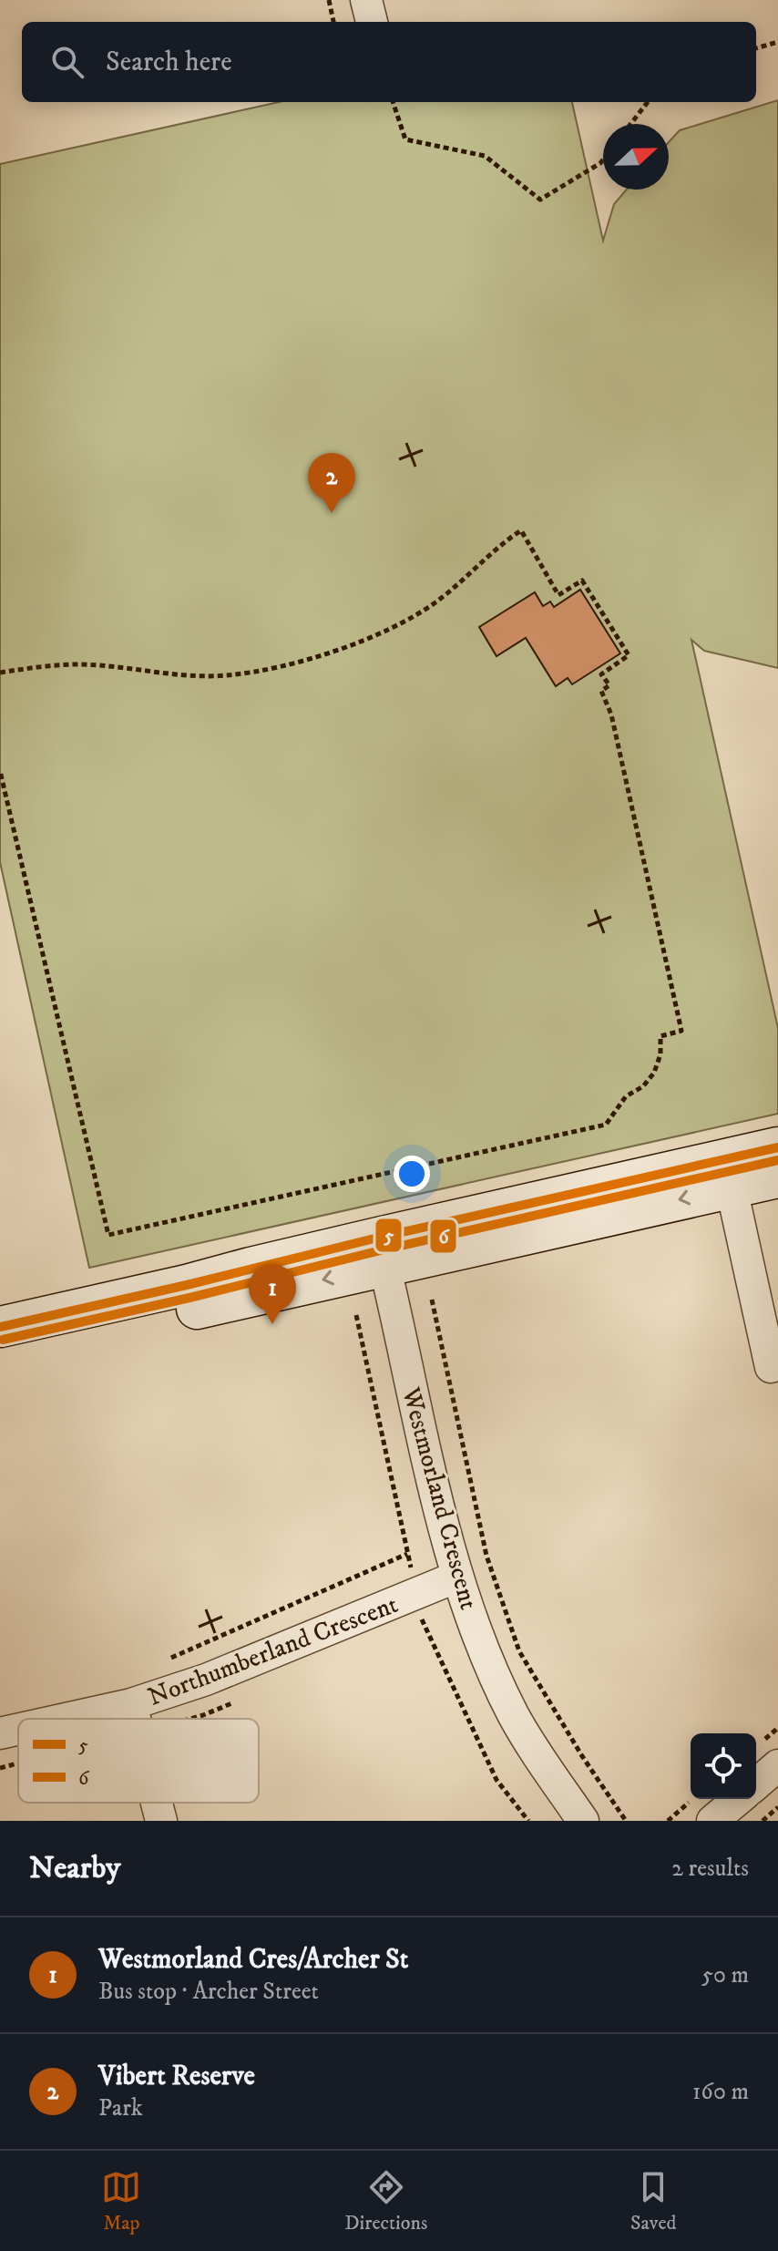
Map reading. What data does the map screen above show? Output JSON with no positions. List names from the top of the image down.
{
  "streets": {
    "street": ["Westmorland Crescent", "Northumberland Crescent"]
  },
  "crossings": [
    ["Westmorland Crescent", "Northumberland Crescent"]
  ],
  "lines": ["transit line 5", "transit line 6"],
  "legend": ["5", "6"],
  "north": "right",
  "page": {
    "search": "Search here",
    "pins": ["2", "1"],
    "heading": ["Nearby", "2 results"],
    "list": [
      {
        "mark": "1",
        "name": "Westmorland Cres/Archer St",
        "note": "Bus stop · Archer Street",
        "value": "50 m"
      },
      {
        "mark": "2",
        "name": "Vibert Reserve",
        "note": "Park",
        "value": "160 m"
      }
    ],
    "nav": ["Map", "Directions", "Saved"]
  }
}
